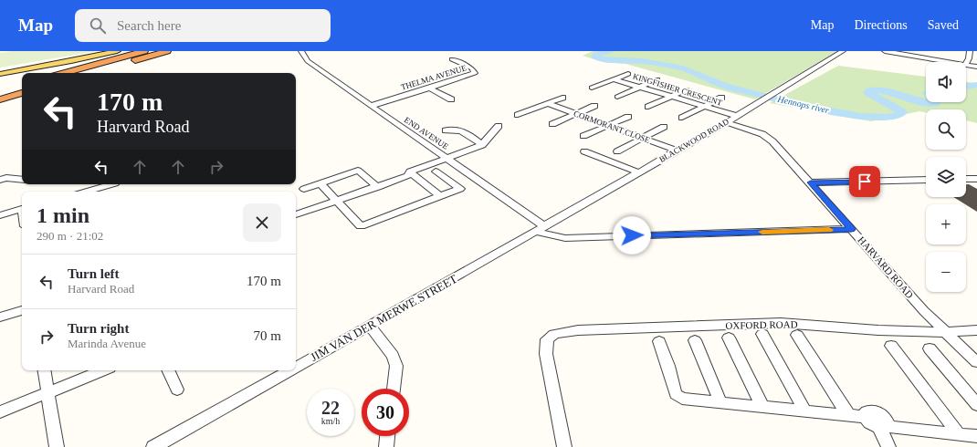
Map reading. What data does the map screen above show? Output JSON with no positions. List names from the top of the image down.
{
  "streets": {
    "street": [
      "THELMA AVENUE",
      "KINGFISHER CRESCENT",
      "CORMORANT CLOSE",
      "END AVENUE",
      "BLACKWOOD ROAD",
      "HARVARD ROAD",
      "JIM VAN DER MERWE STREET",
      "OXFORD ROAD"
    ]
  },
  "crossings": [
    ["THELMA AVENUE", "END AVENUE"],
    ["KINGFISHER CRESCENT", "BLACKWOOD ROAD"],
    ["CORMORANT CLOSE", "BLACKWOOD ROAD"],
    ["END AVENUE", "BLACKWOOD ROAD"],
    ["END AVENUE", "JIM VAN DER MERWE STREET"],
    ["BLACKWOOD ROAD", "HARVARD ROAD"],
    ["BLACKWOOD ROAD", "JIM VAN DER MERWE STREET"],
    ["HARVARD ROAD", "OXFORD ROAD"]
  ],
  "water": ["Hennops river"],
  "page": {
    "header": "Map",
    "search": "Search here",
    "nav": ["Map", "Directions", "Saved"],
    "map_buttons": ["+", "−"],
    "turn": ["170 m", "Harvard Road"],
    "heading": ["1 min", "290 m · 21:02"],
    "list": [
      {
        "name": "Turn left",
        "note": "Harvard Road",
        "value": "170 m"
      },
      {
        "name": "Turn right",
        "note": "Marinda Avenue",
        "value": "70 m"
      }
    ],
    "speed": "22 km/h",
    "limit": "30"
  }
}
